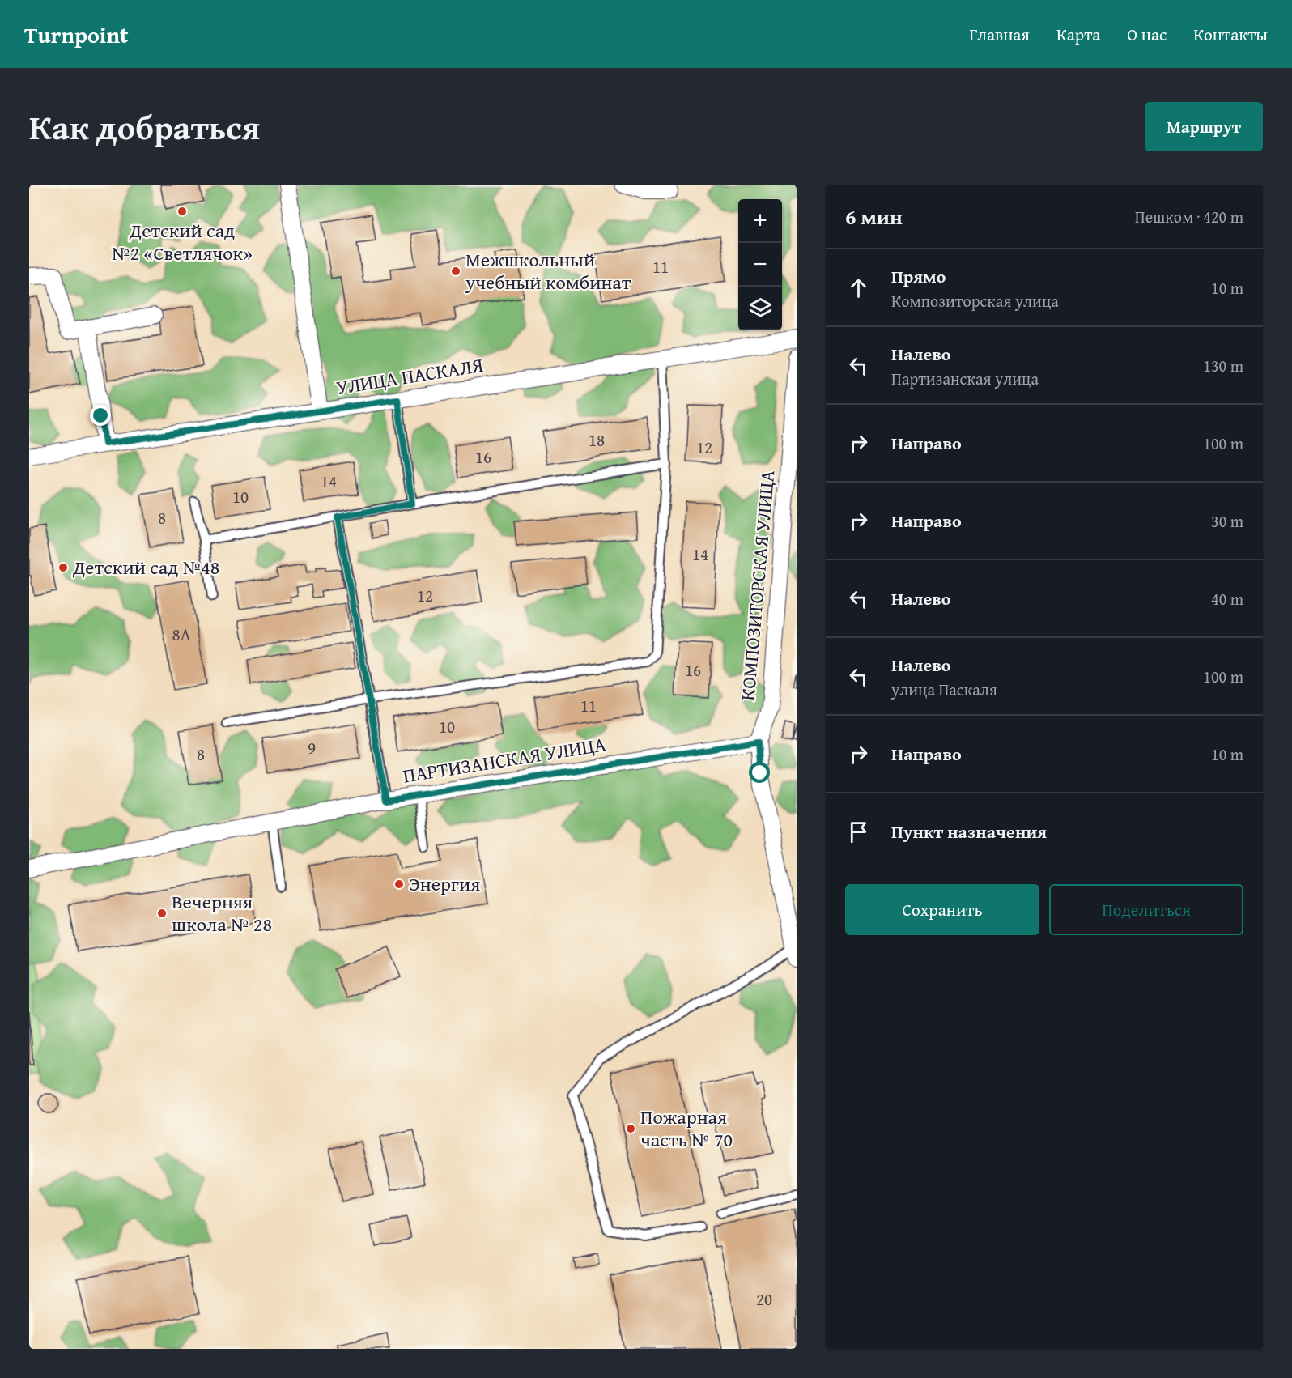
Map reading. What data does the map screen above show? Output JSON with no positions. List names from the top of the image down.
{
  "streets": {
    "street": ["УЛИЦА ПАСКАЛЯ", "КОМПОЗИТОРСКАЯ УЛИЦА", "ПАРТИЗАНСКАЯ УЛИЦА"]
  },
  "crossings": [
    ["КОМПОЗИТОРСКАЯ УЛИЦА", "ПАРТИЗАНСКАЯ УЛИЦА"]
  ],
  "places": [
    "Детский сад №2 «Светлячок»",
    "Межшкольный учебный комбинат",
    "Детский сад №48",
    "Энергия",
    "Вечерняя школа № 28",
    "Пожарная часть № 70"
  ],
  "house_numbers": [
    "11",
    "18",
    "12",
    "16",
    "14",
    "10",
    "8",
    "14",
    "12",
    "8А",
    "16",
    "11",
    "10",
    "9",
    "8",
    "20"
  ],
  "page": {
    "header": "Turnpoint",
    "nav": [
      "Главная",
      "Карта",
      "О нас",
      "Контакты"
    ],
    "title": "Как добраться",
    "buttons": [
      "Маршрут",
      ["Сохранить", "Поделиться"]
    ],
    "heading": ["6 мин", "Пешком · 420 m"],
    "map_buttons": ["+", "−"],
    "list": [
      ["Прямо", "Композиторская улица", "10 m"],
      ["Налево", "Партизанская улица", "130 m"],
      ["Направо", "100 m"],
      ["Направо", "30 m"],
      ["Налево", "40 m"],
      ["Налево", "улица Паскаля", "100 m"],
      ["Направо", "10 m"],
      "Пункт назначения"
    ]
  }
}
